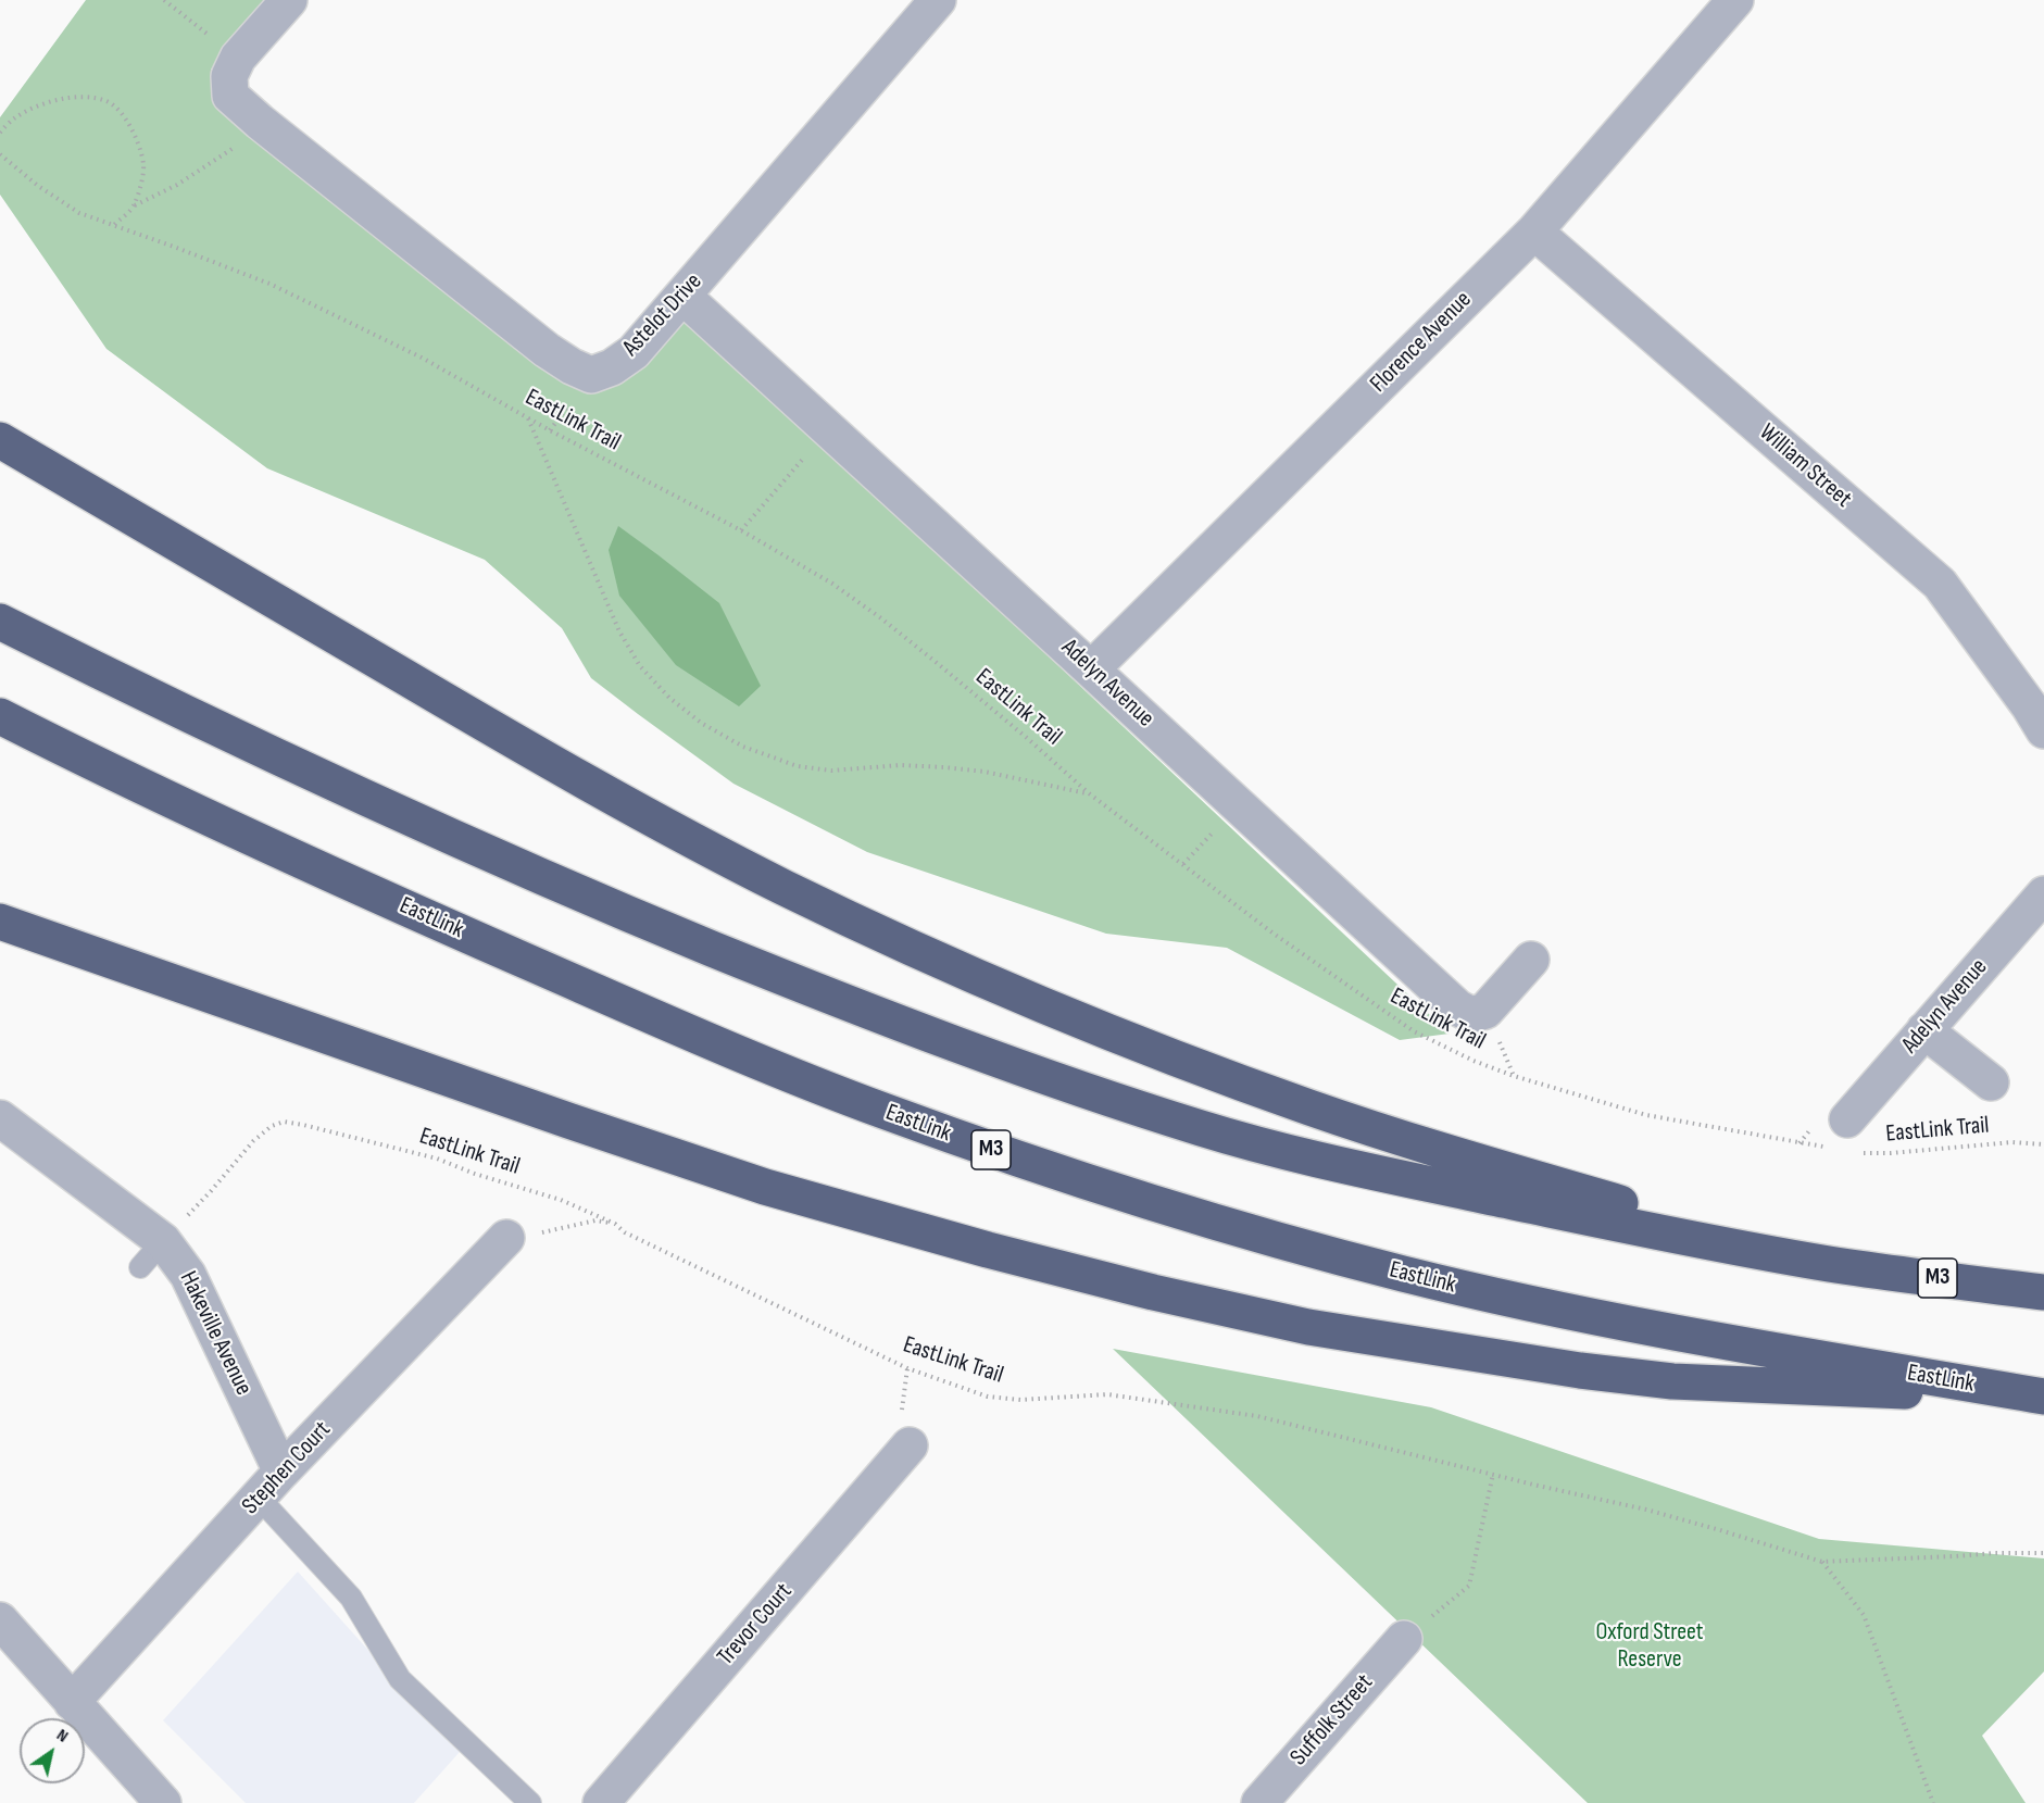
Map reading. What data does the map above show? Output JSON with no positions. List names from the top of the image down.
{
  "streets": {
    "highway": ["EastLink", "M3"],
    "street": [
      "Astelot Drive",
      "Florence Avenue",
      "William Street",
      "Adelyn Avenue",
      "Hakeville Avenue",
      "Stephen Court",
      "Trevor Court",
      "Suffolk Street"
    ],
    "path": ["EastLink Trail"]
  },
  "crossings": [
    ["Astelot Drive", "Adelyn Avenue"],
    ["Florence Avenue", "William Street"],
    ["Florence Avenue", "Adelyn Avenue"],
    ["EastLink Trail", "Hakeville Avenue"],
    ["Hakeville Avenue", "Stephen Court"]
  ],
  "parks": ["Oxford Street Reserve"],
  "north": "top right"
}
